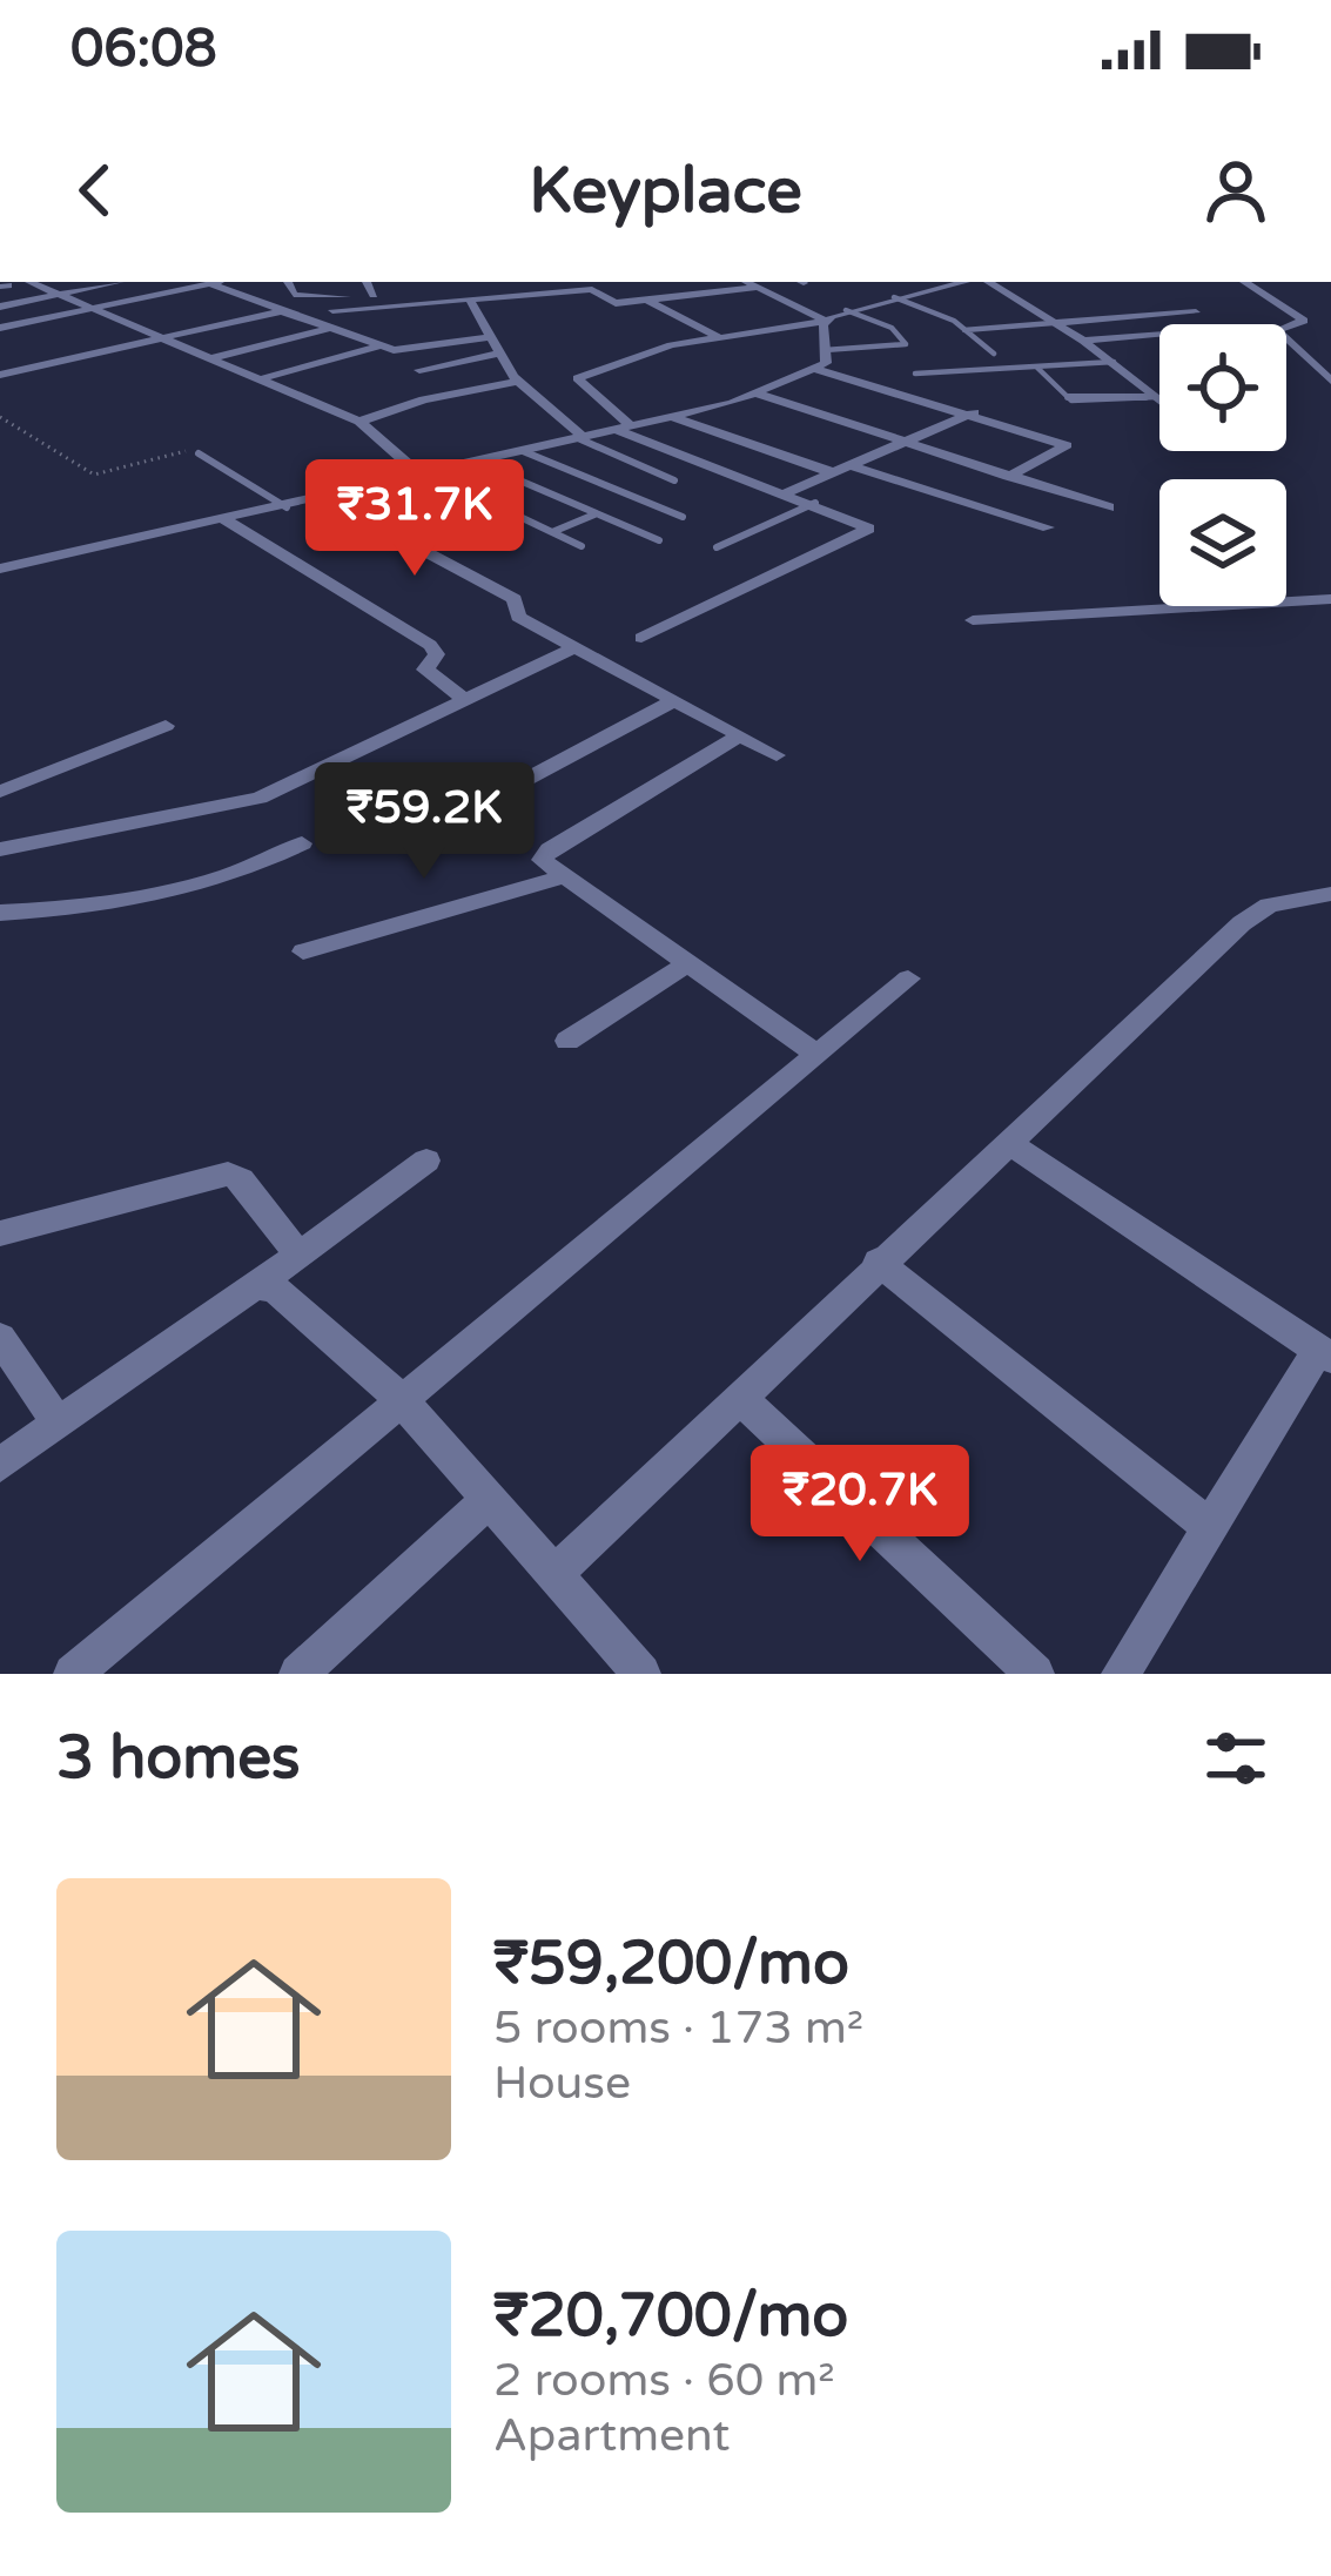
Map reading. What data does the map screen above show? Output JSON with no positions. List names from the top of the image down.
{
  "page": {
    "status": "06:08",
    "header": "Keyplace",
    "price": ["₹31.7K", "₹59.2K", "₹20.7K"],
    "heading": "3 homes",
    "list": [
      {
        "name": "₹59,200/mo",
        "note": "5 rooms · 173 m² · House"
      },
      {
        "name": "₹20,700/mo",
        "note": "2 rooms · 60 m² · Apartment"
      }
    ]
  }
}
